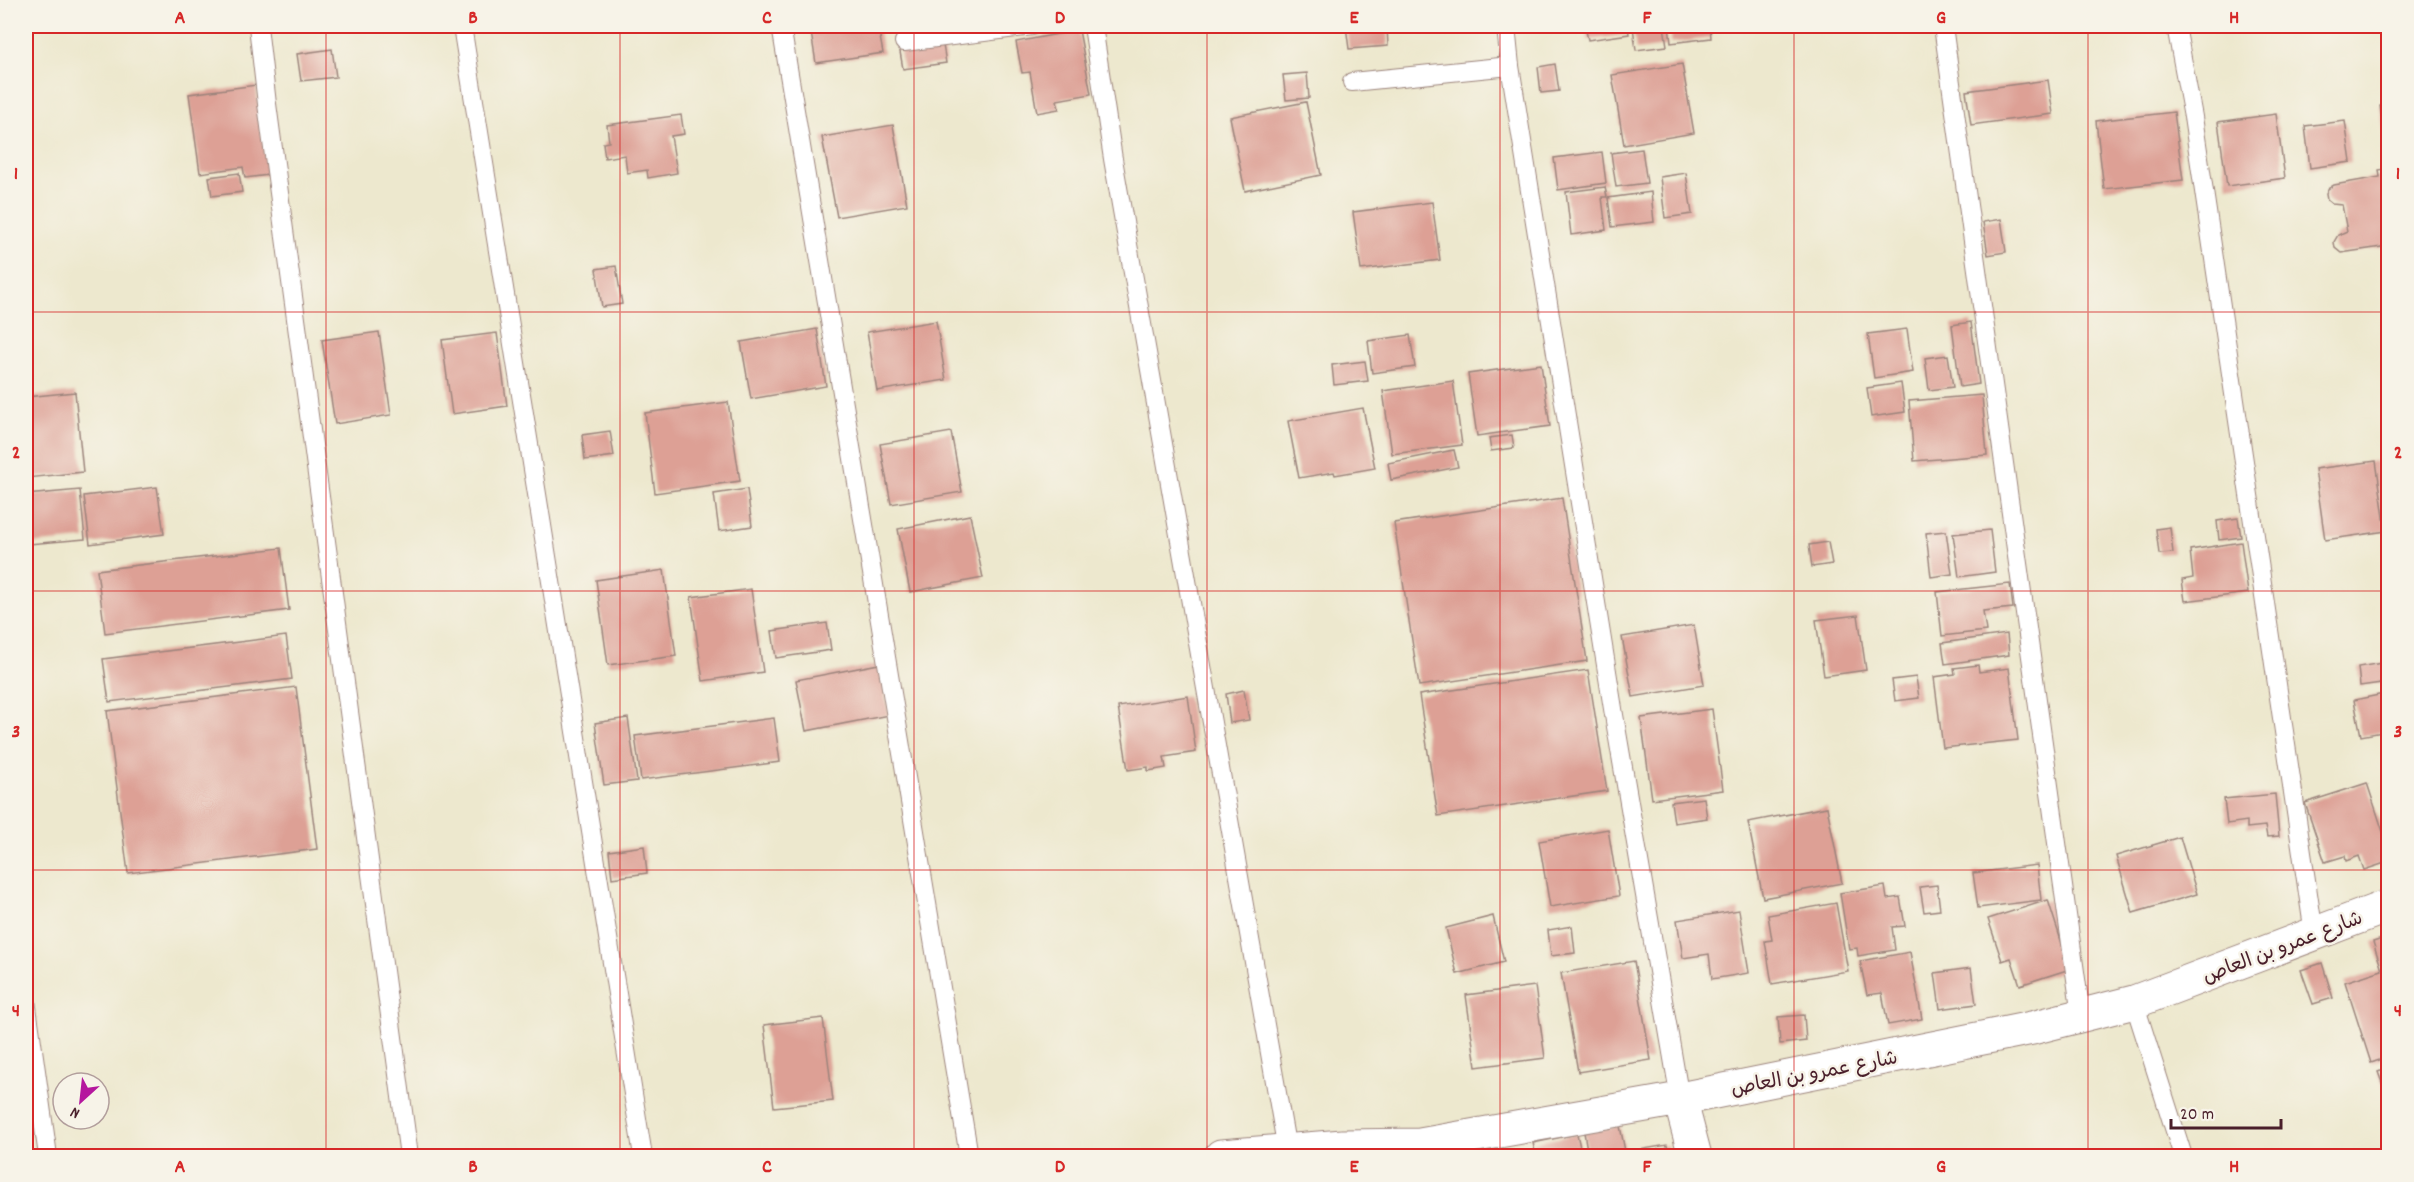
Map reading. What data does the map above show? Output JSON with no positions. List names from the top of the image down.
{
  "streets": {
    "street": ["شارع عمرو بن العاص"]
  },
  "scale_bar": "20 m",
  "north": "bottom left",
  "grid": {
    "columns": [
      "A",
      "B",
      "C",
      "D",
      "E",
      "F",
      "G",
      "H"
    ],
    "rows": [
      "1",
      "2",
      "3",
      "4"
    ]
  }
}
